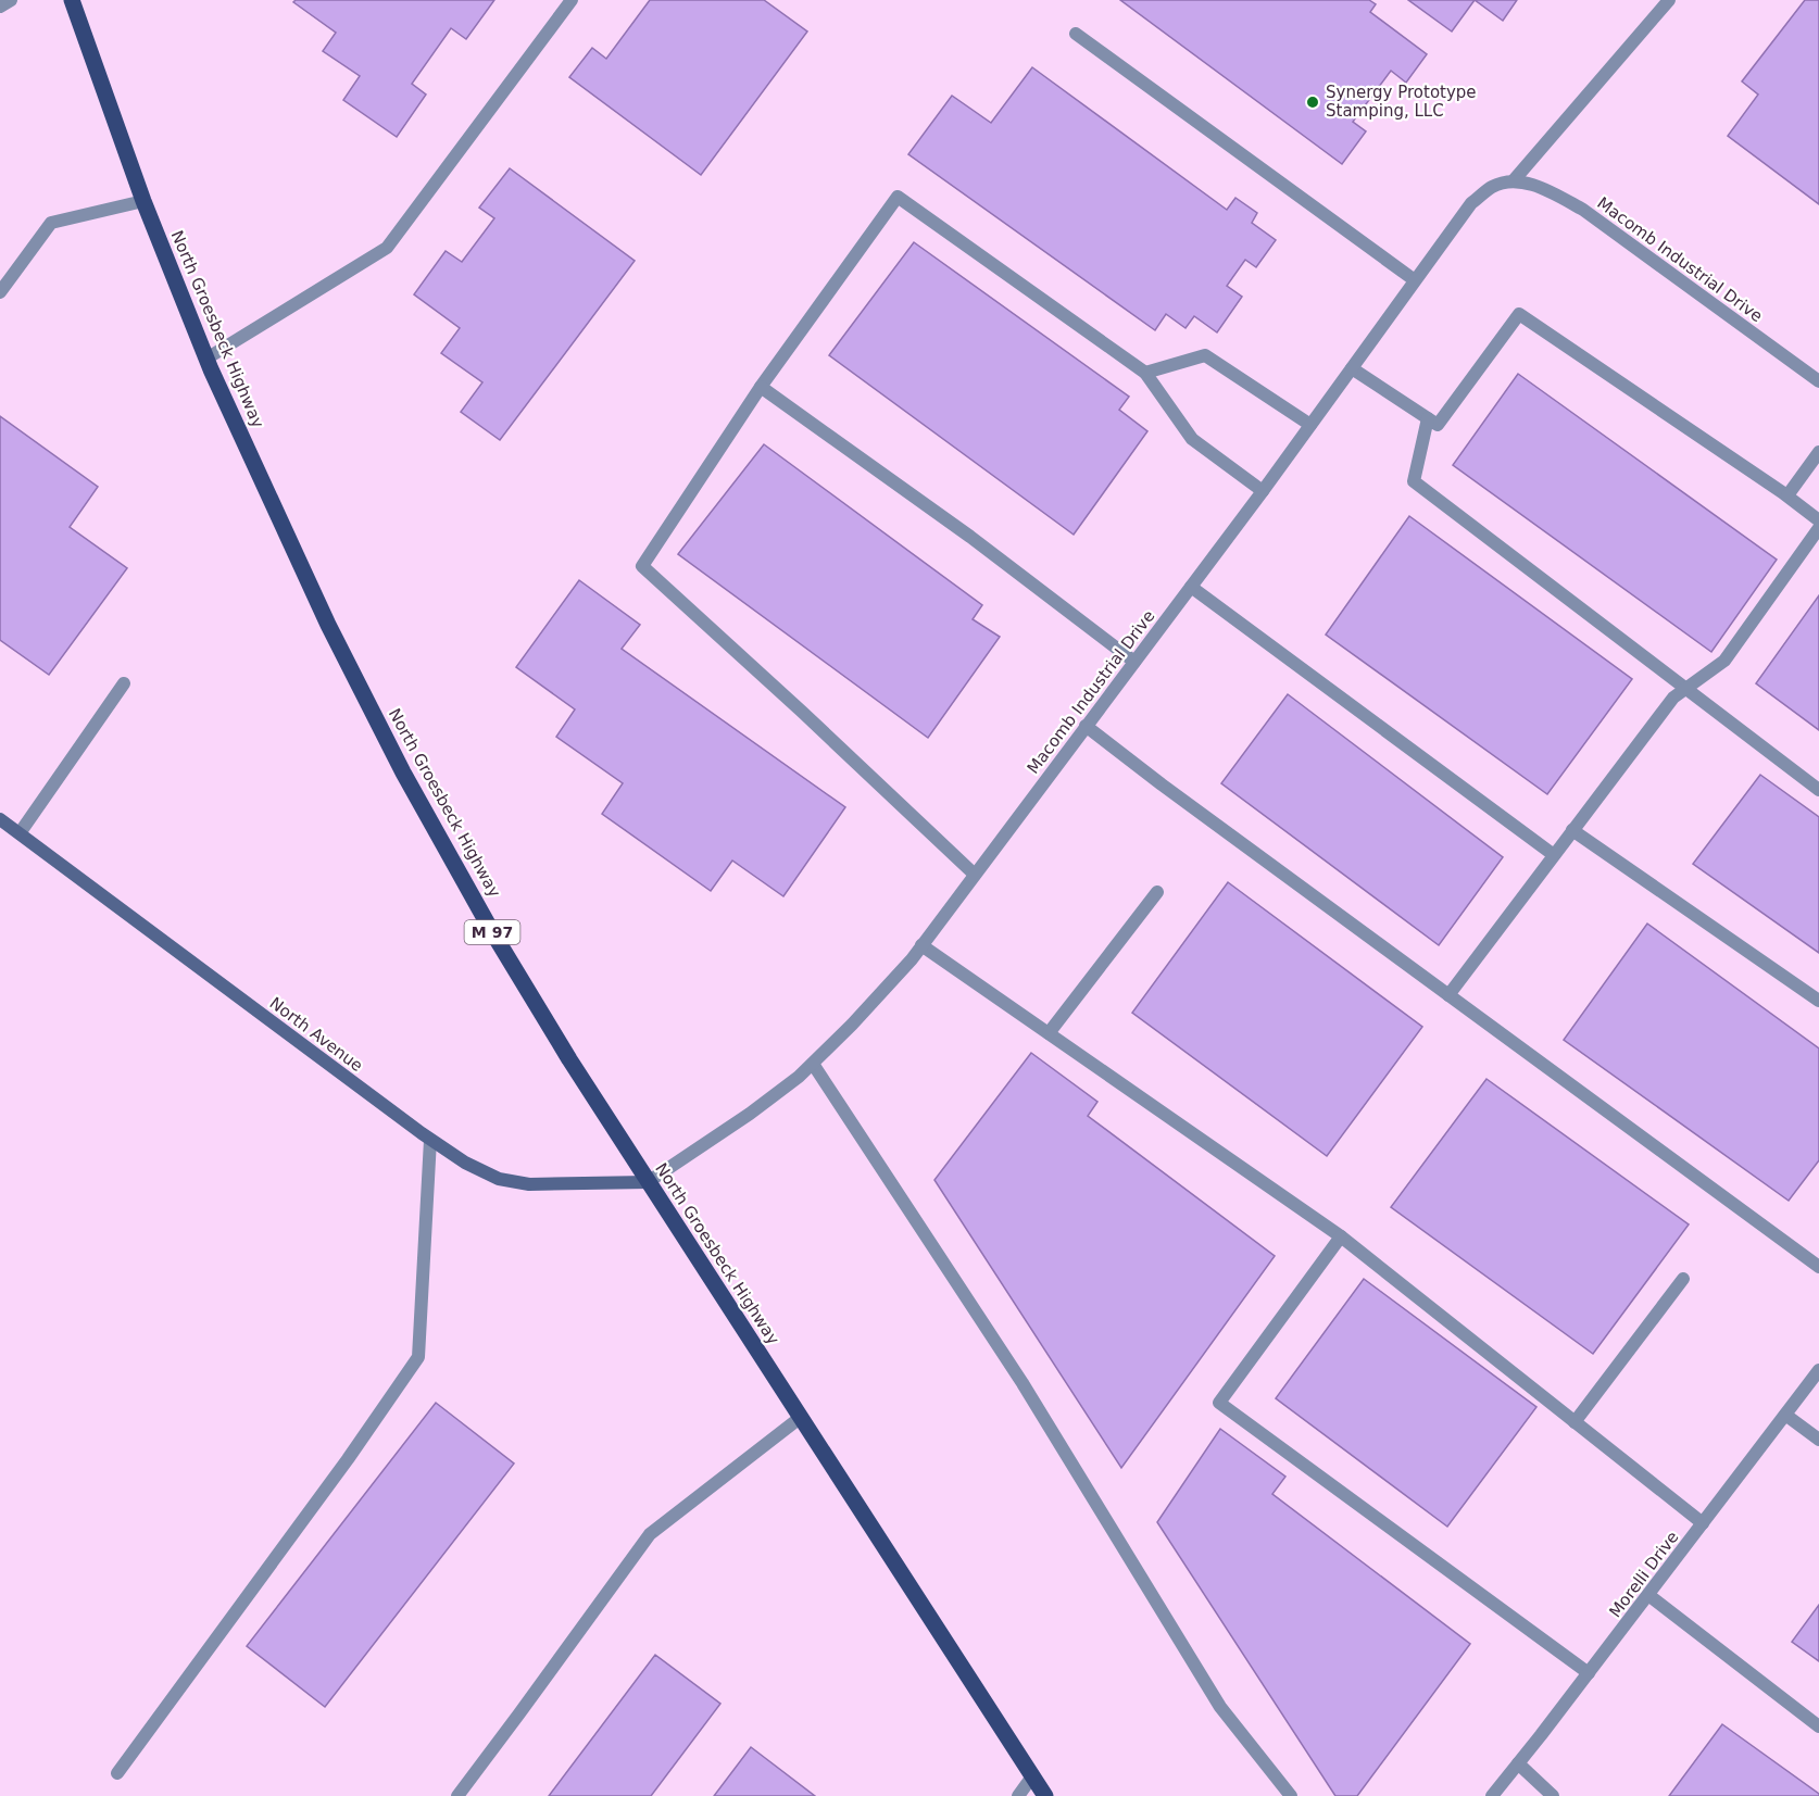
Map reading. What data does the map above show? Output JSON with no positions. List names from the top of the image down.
{
  "streets": {
    "main road": ["North Groesbeck Highway", "M 97", "North Avenue"],
    "street": ["Macomb Industrial Drive", "Morelli Drive"]
  },
  "crossings": [
    ["Macomb Industrial Drive", "North Groesbeck Highway"],
    ["Macomb Industrial Drive", "North Avenue"],
    ["North Groesbeck Highway", "North Avenue"]
  ],
  "places": ["Synergy Prototype Stamping, LLC"]
}
